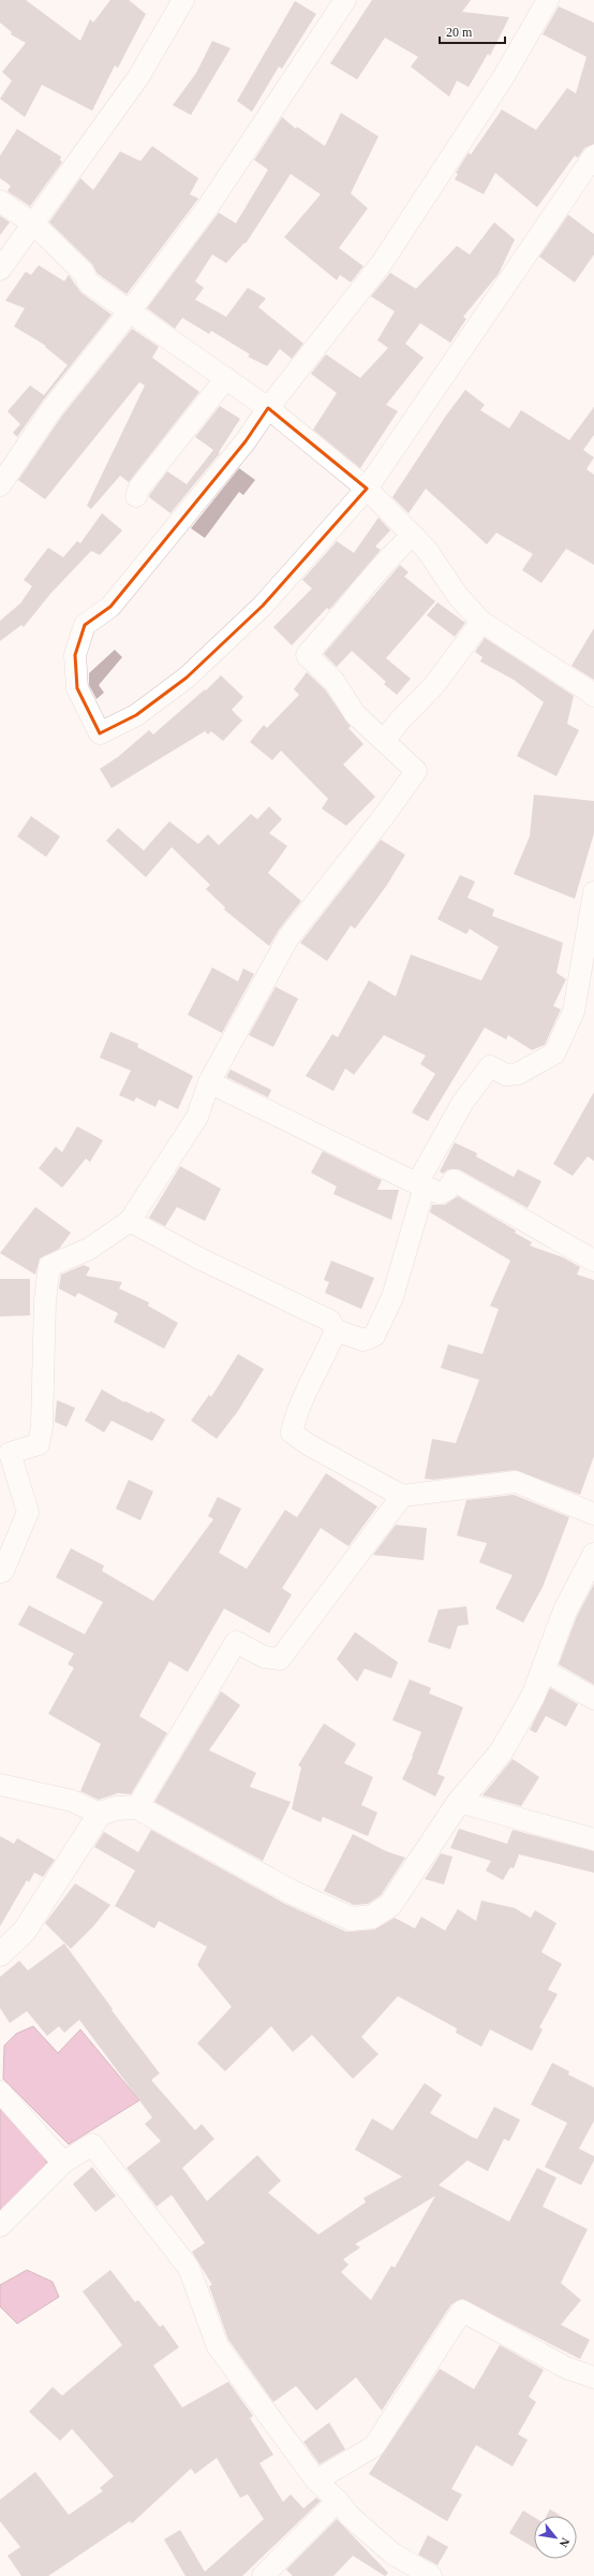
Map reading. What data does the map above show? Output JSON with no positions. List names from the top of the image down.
{
  "scale_bar": "20 m",
  "north": "bottom right"
}
